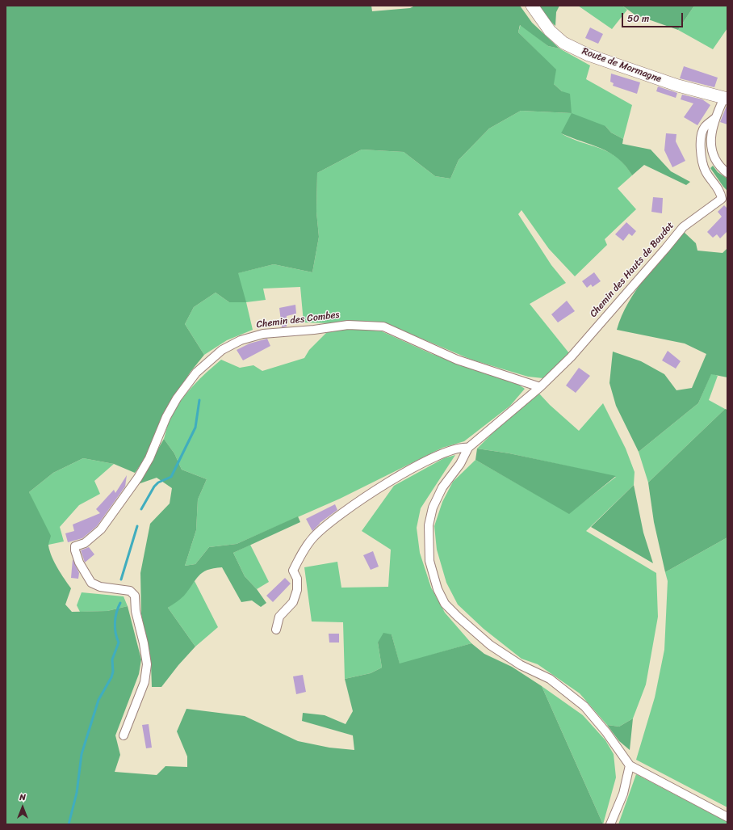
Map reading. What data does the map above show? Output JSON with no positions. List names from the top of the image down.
{
  "streets": {
    "street": ["Route de Marmagne", "Chemin des Hauts de Baudot", "Chemin des Combes"]
  },
  "crossings": [
    ["Chemin des Hauts de Baudot", "Chemin des Combes"]
  ],
  "scale_bar": "50 m",
  "north": "top"
}
